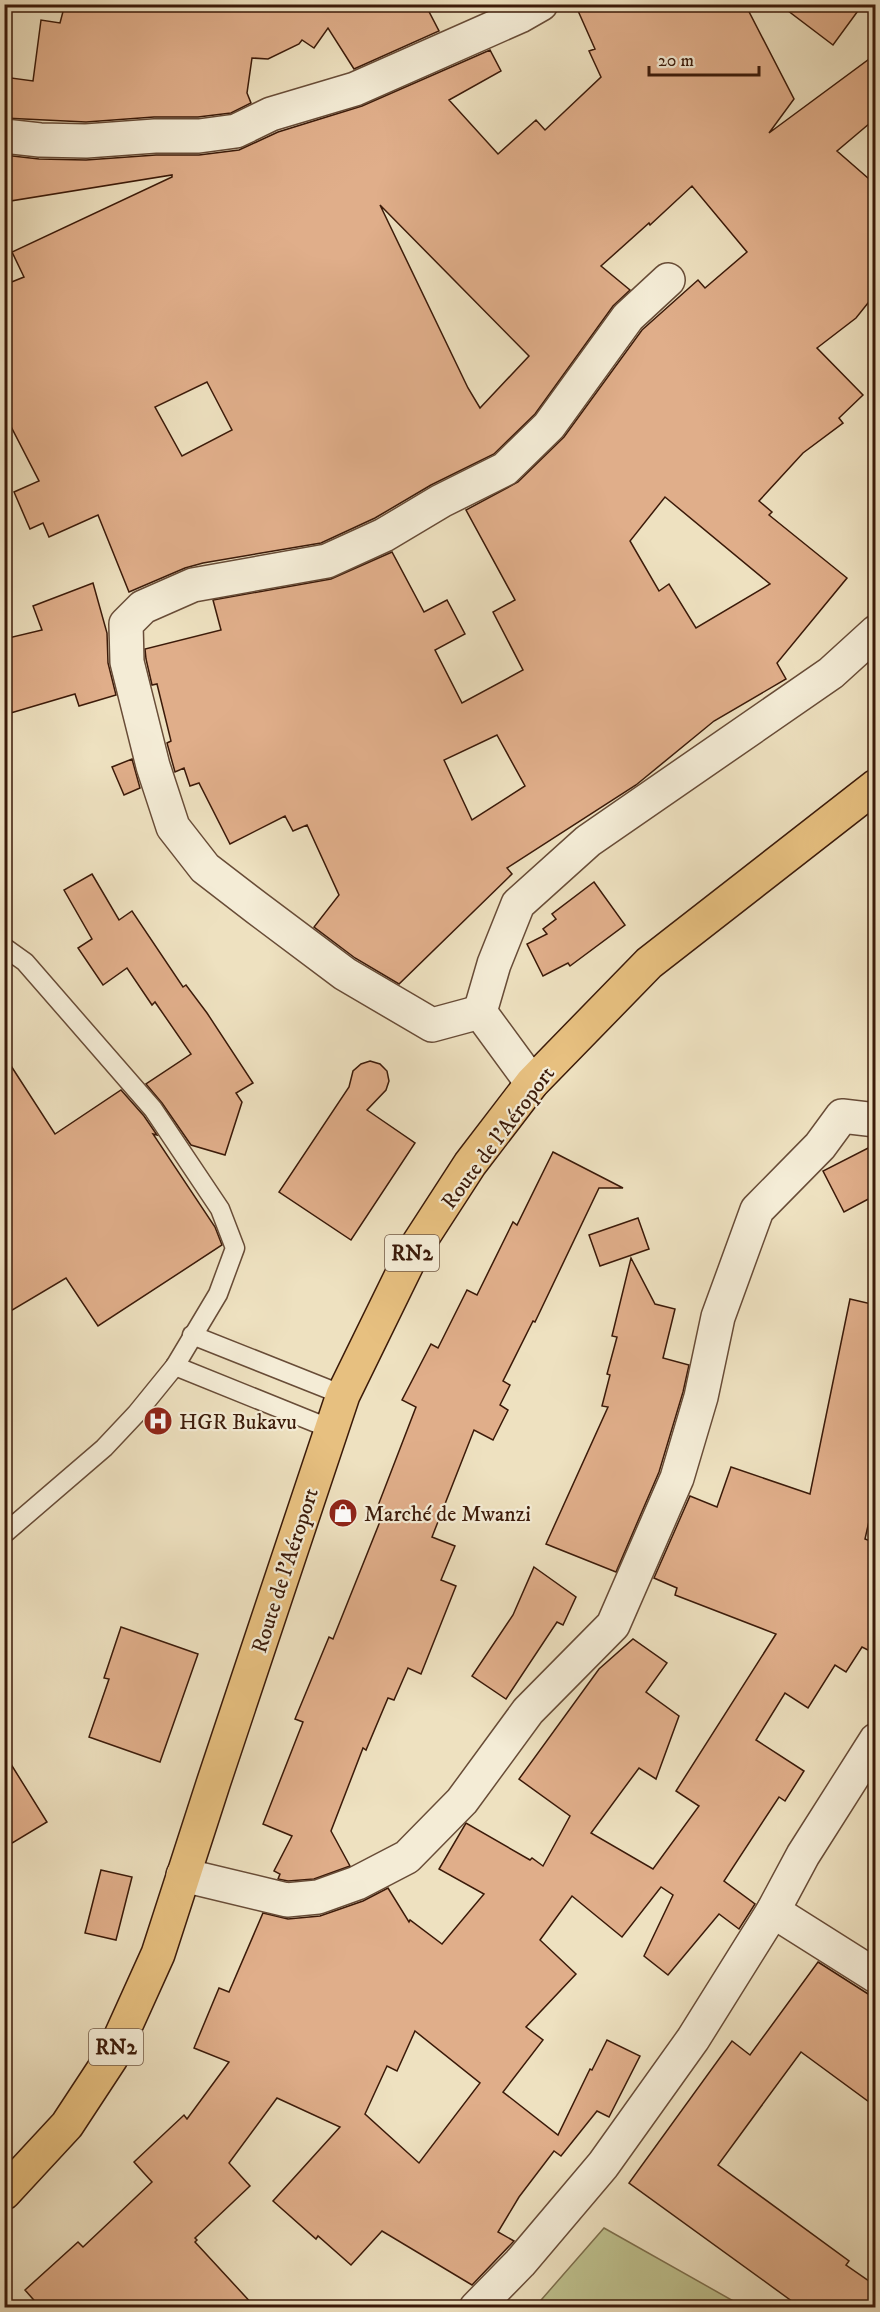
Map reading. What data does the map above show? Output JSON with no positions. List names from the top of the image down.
{
  "streets": {
    "highway": ["Route de l'Aéroport", "RN2"]
  },
  "crossings": [
    ["Route de l'Aéroport", "RN2"]
  ],
  "places": {
    "hospital": ["HGR Bukavu"],
    "shop": ["Marché de Mwanzi"]
  },
  "scale_bar": "20 m"
}
